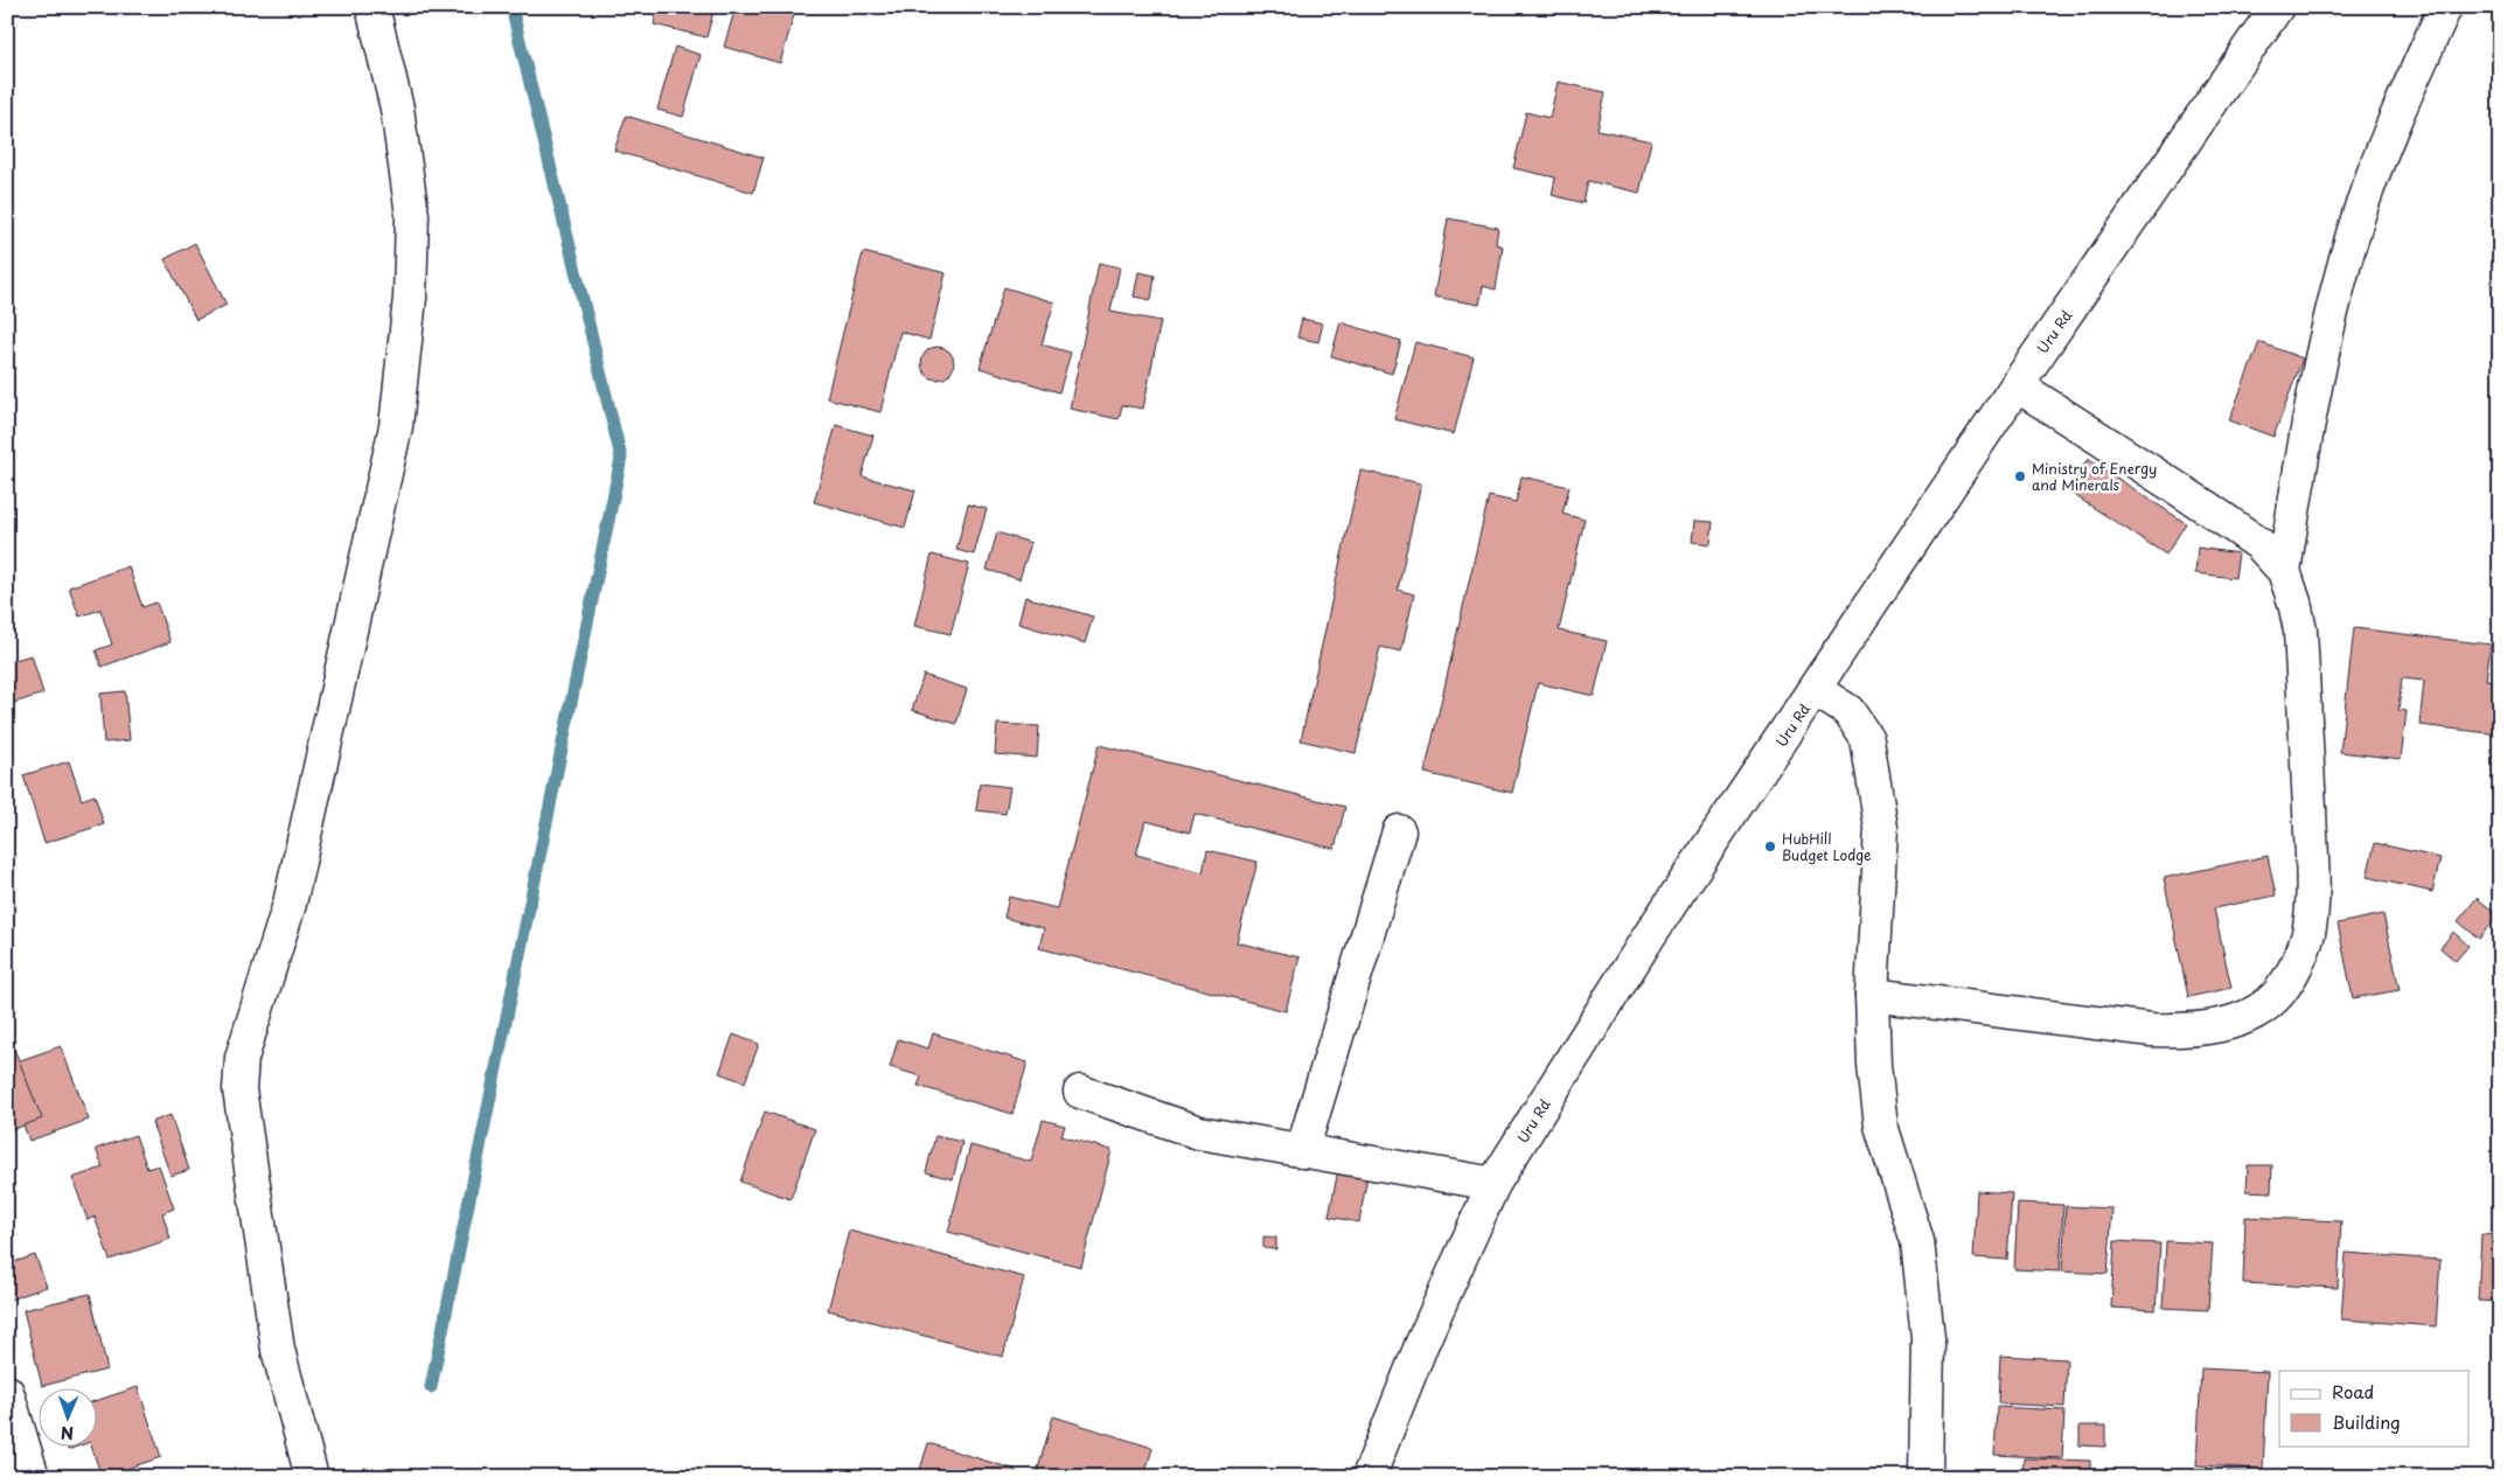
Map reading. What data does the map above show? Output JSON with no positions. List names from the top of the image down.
{
  "streets": {
    "street": ["Uru Rd"]
  },
  "places": ["Ministry of Energy and Minerals", "HubHill Budget Lodge"],
  "legend": ["Road", "Building"],
  "north": "bottom"
}
